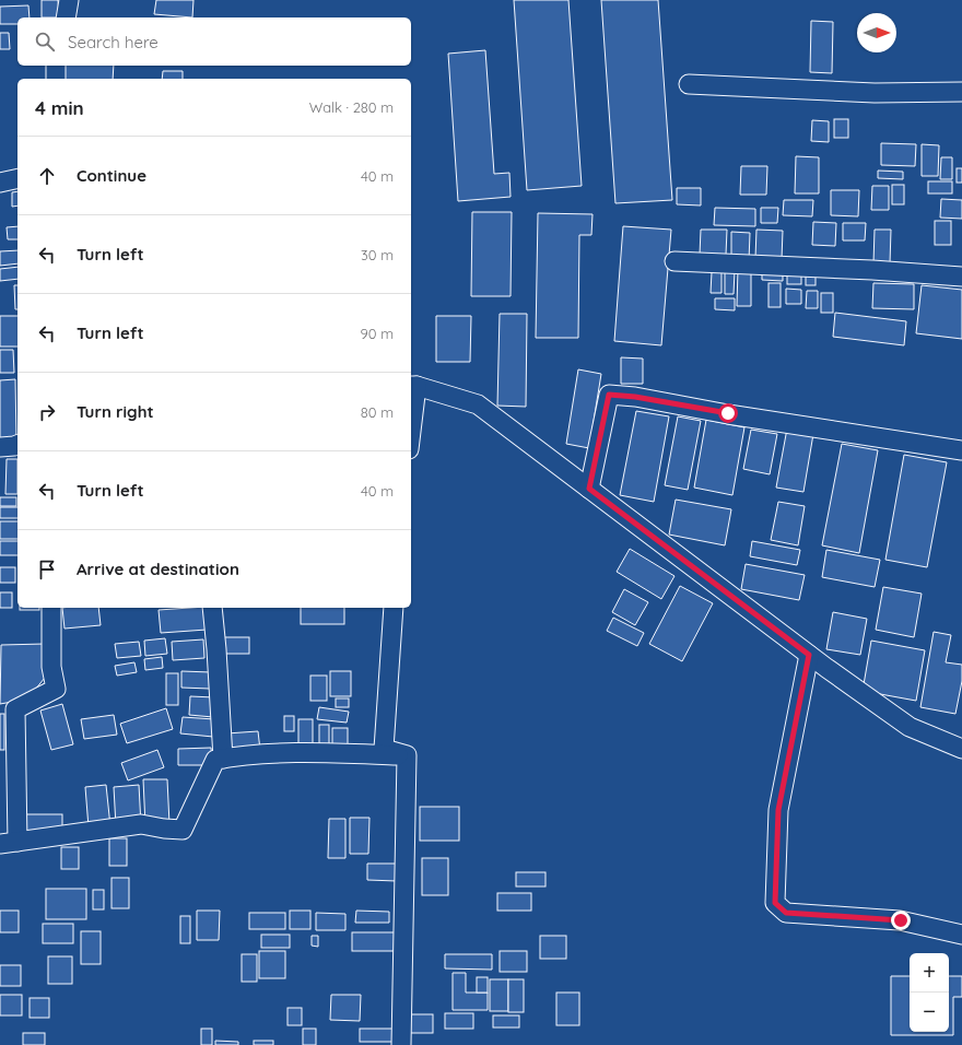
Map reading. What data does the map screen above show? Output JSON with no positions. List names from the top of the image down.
{
  "north": "right",
  "page": {
    "search": "Search here",
    "heading": ["4 min", "Walk · 280 m"],
    "list": [
      ["Continue", "40 m"],
      ["Turn left", "30 m"],
      ["Turn left", "90 m"],
      ["Turn right", "80 m"],
      ["Turn left", "40 m"],
      "Arrive at destination"
    ],
    "map_buttons": ["+", "−"]
  }
}
